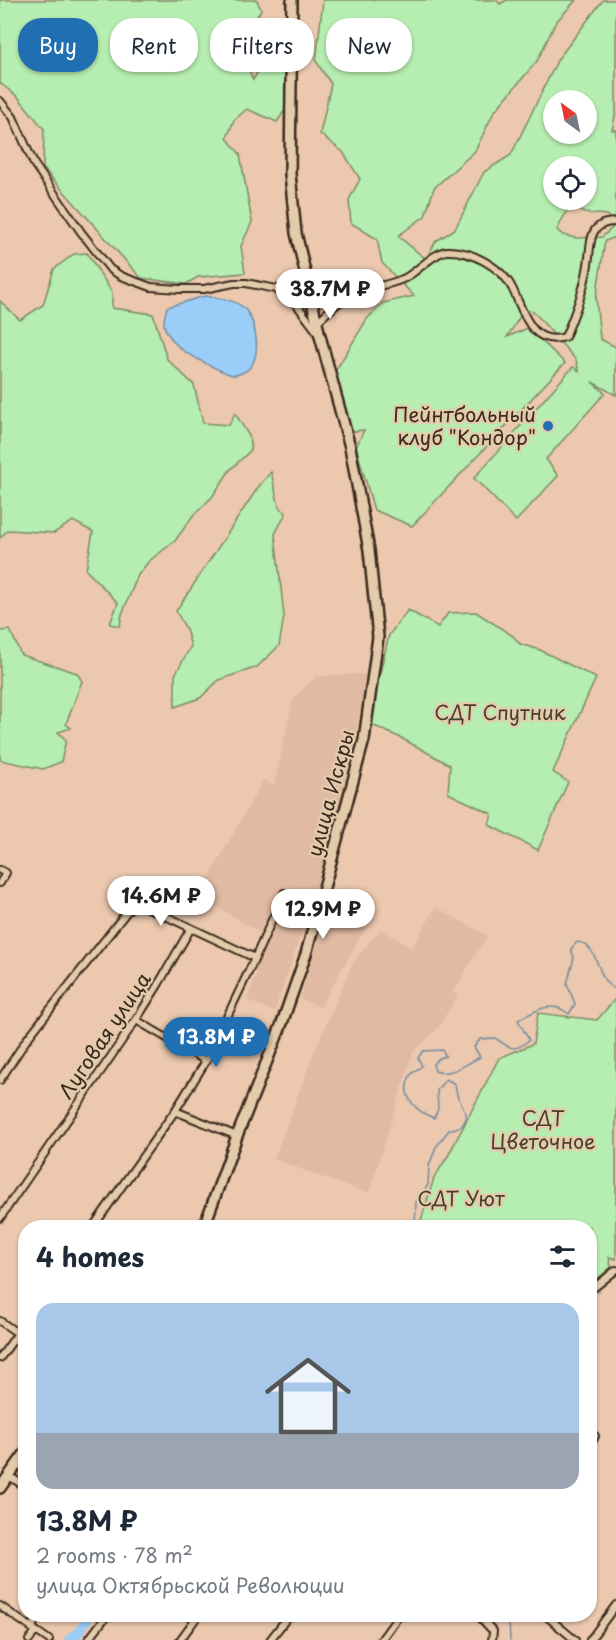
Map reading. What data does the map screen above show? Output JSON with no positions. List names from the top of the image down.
{
  "streets": {
    "main road": ["улица Искры"],
    "street": ["Луговая улица"]
  },
  "parks": ["СДТ Спутник", "СДТ Цветочное", "СДТ Уют"],
  "places": ["Пейнтбольный клуб \"Кондор\""],
  "north": "top left",
  "page": {
    "chip": [
      "Buy",
      "Rent",
      "Filters",
      "New"
    ],
    "price": [
      "38.7M ₽",
      "14.6M ₽",
      "12.9M ₽",
      "13.8M ₽"
    ],
    "heading": "4 homes",
    "list": [
      {
        "name": "13.8M ₽",
        "note": "2 rooms · 78 m² · улица Октябрьской Революции"
      }
    ]
  }
}
